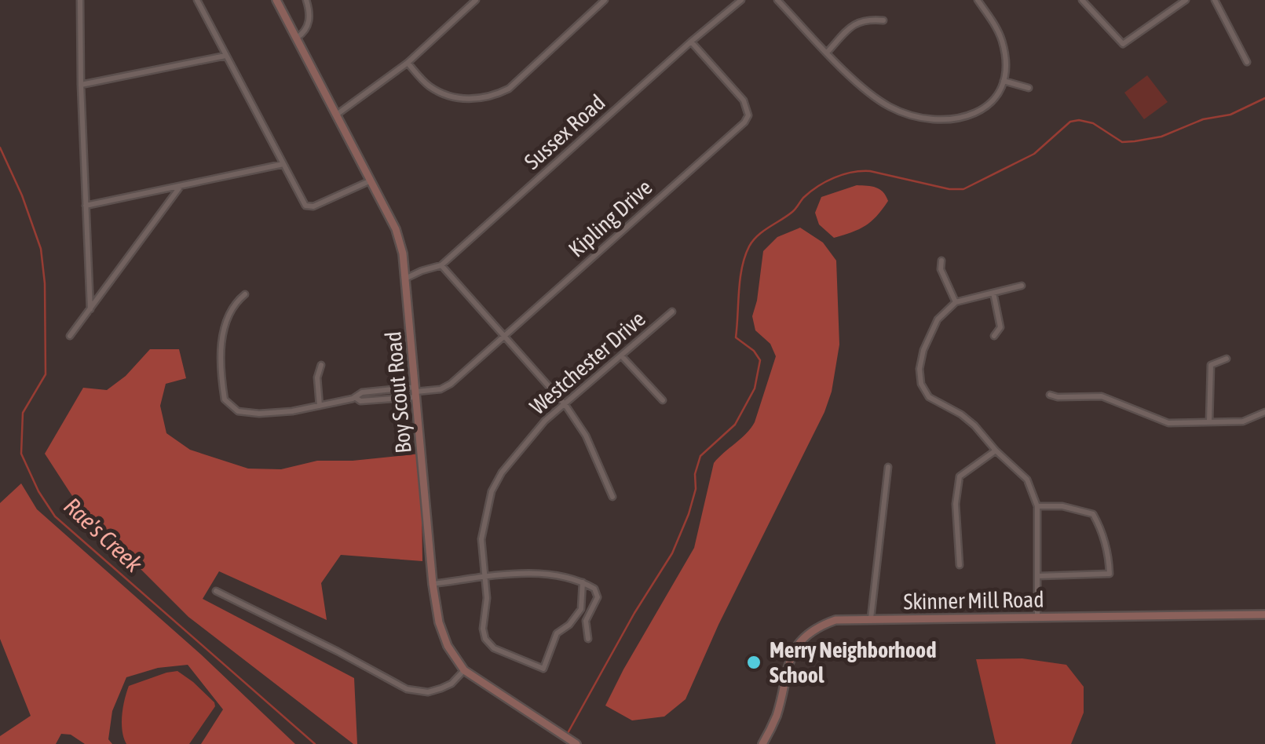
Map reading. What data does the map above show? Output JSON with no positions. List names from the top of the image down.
{
  "streets": {
    "street": [
      "Sussex Road",
      "Kipling Drive",
      "Westchester Drive",
      "Boy Scout Road",
      "Skinner Mill Road"
    ]
  },
  "crossings": [
    ["Sussex Road", "Kipling Drive"],
    ["Sussex Road", "Boy Scout Road"],
    ["Kipling Drive", "Boy Scout Road"]
  ],
  "water": ["Rae's Creek"],
  "places": ["Merry Neighborhood School"]
}
